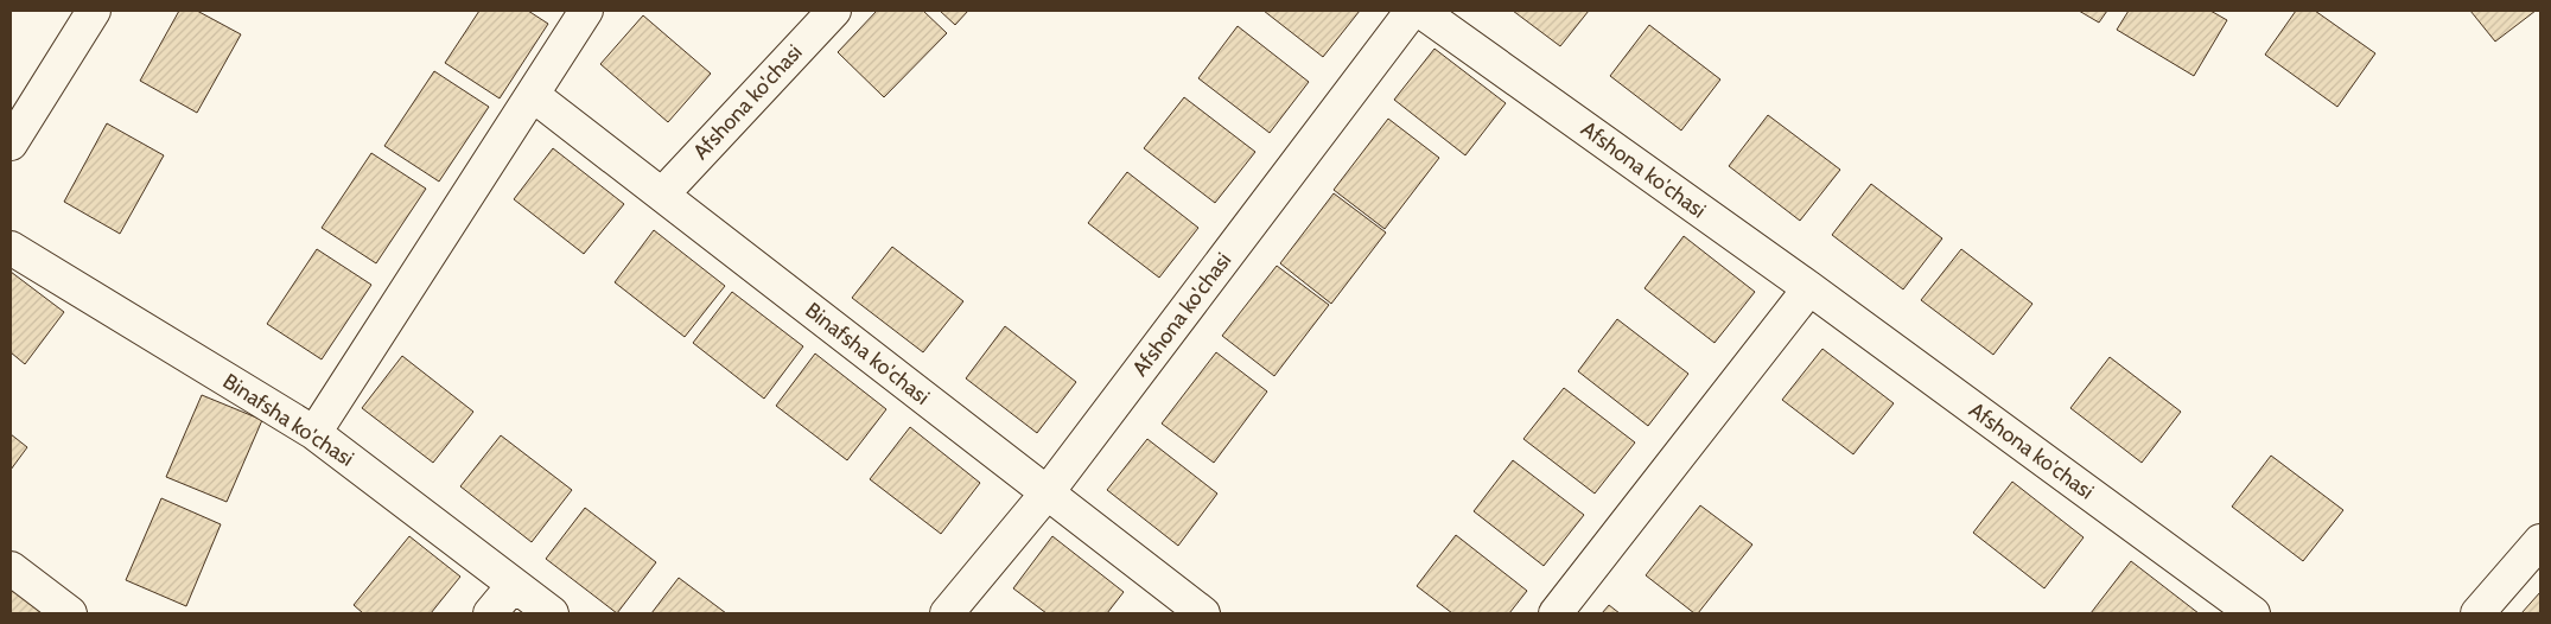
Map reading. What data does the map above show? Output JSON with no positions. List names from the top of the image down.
{
  "streets": {
    "street": ["Afshona ko'chasi", "Binafsha ko'chasi"]
  },
  "crossings": [
    ["Afshona ko'chasi", "Binafsha ko'chasi"]
  ]
}
